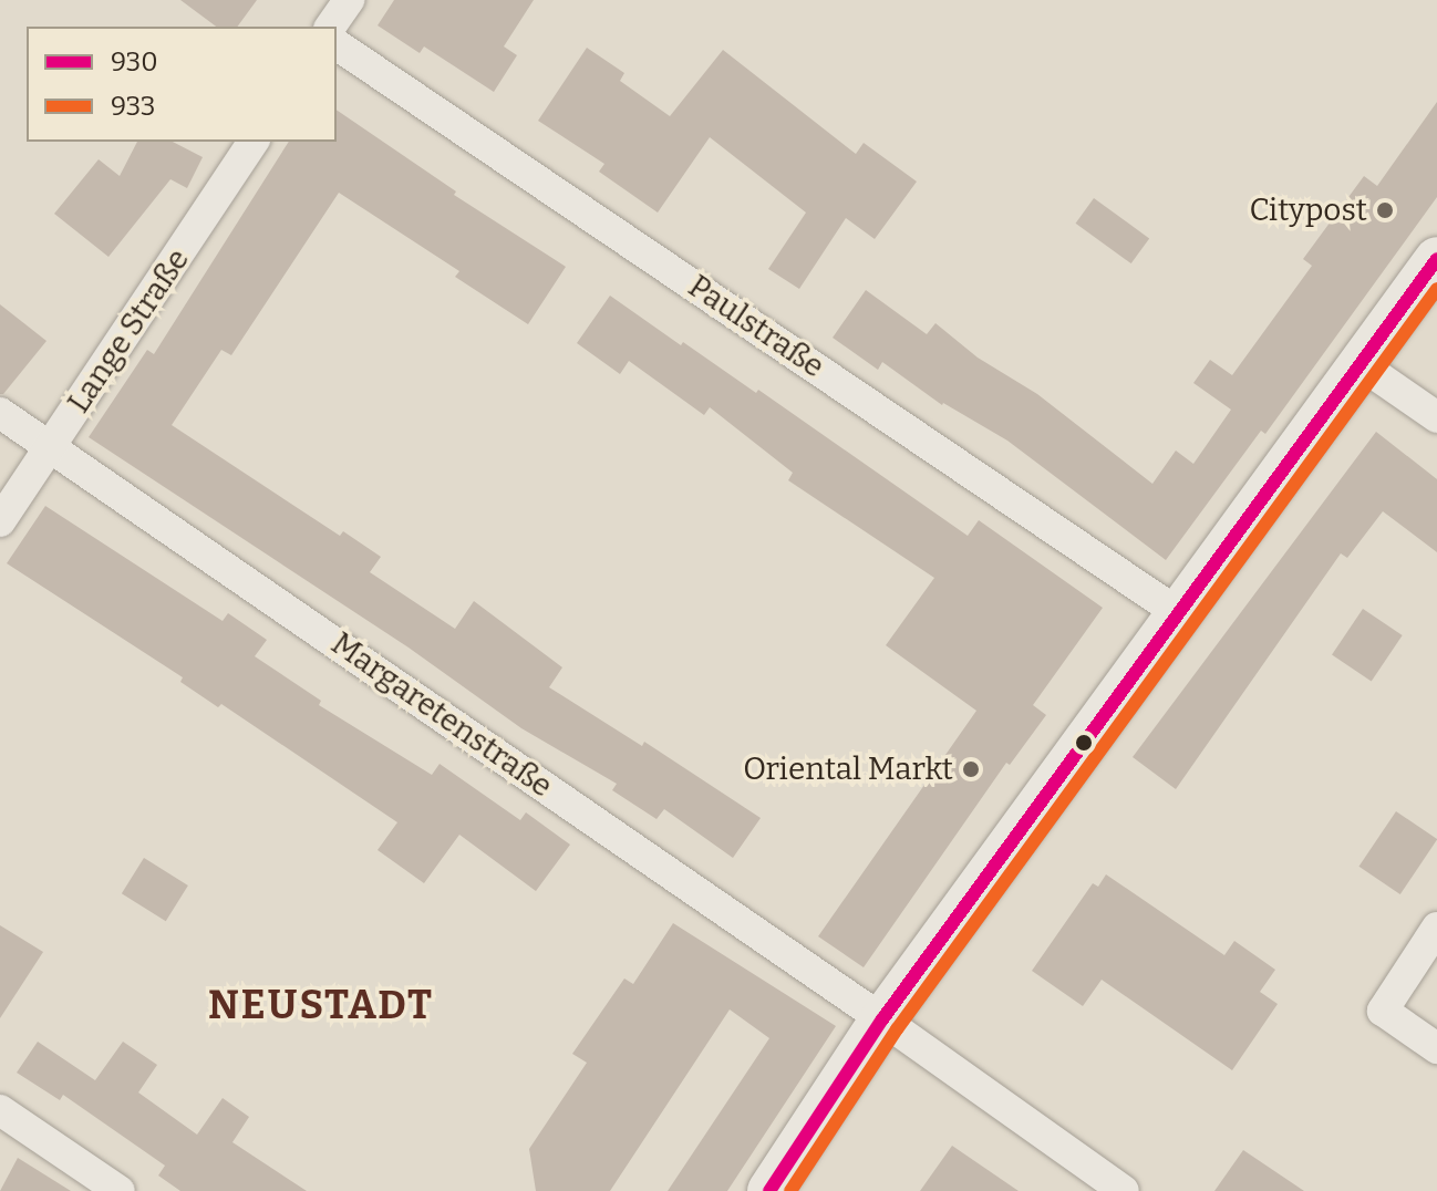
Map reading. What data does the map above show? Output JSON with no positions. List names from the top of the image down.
{
  "streets": {
    "street": ["Paulstraße", "Lange Straße", "Margaretenstraße"]
  },
  "crossings": [
    ["Lange Straße", "Margaretenstraße"]
  ],
  "districts": ["NEUSTADT"],
  "places": ["Citypost", "Oriental Markt"],
  "lines": ["transit line 930", "transit line 933"],
  "legend": ["930", "933"]
}
